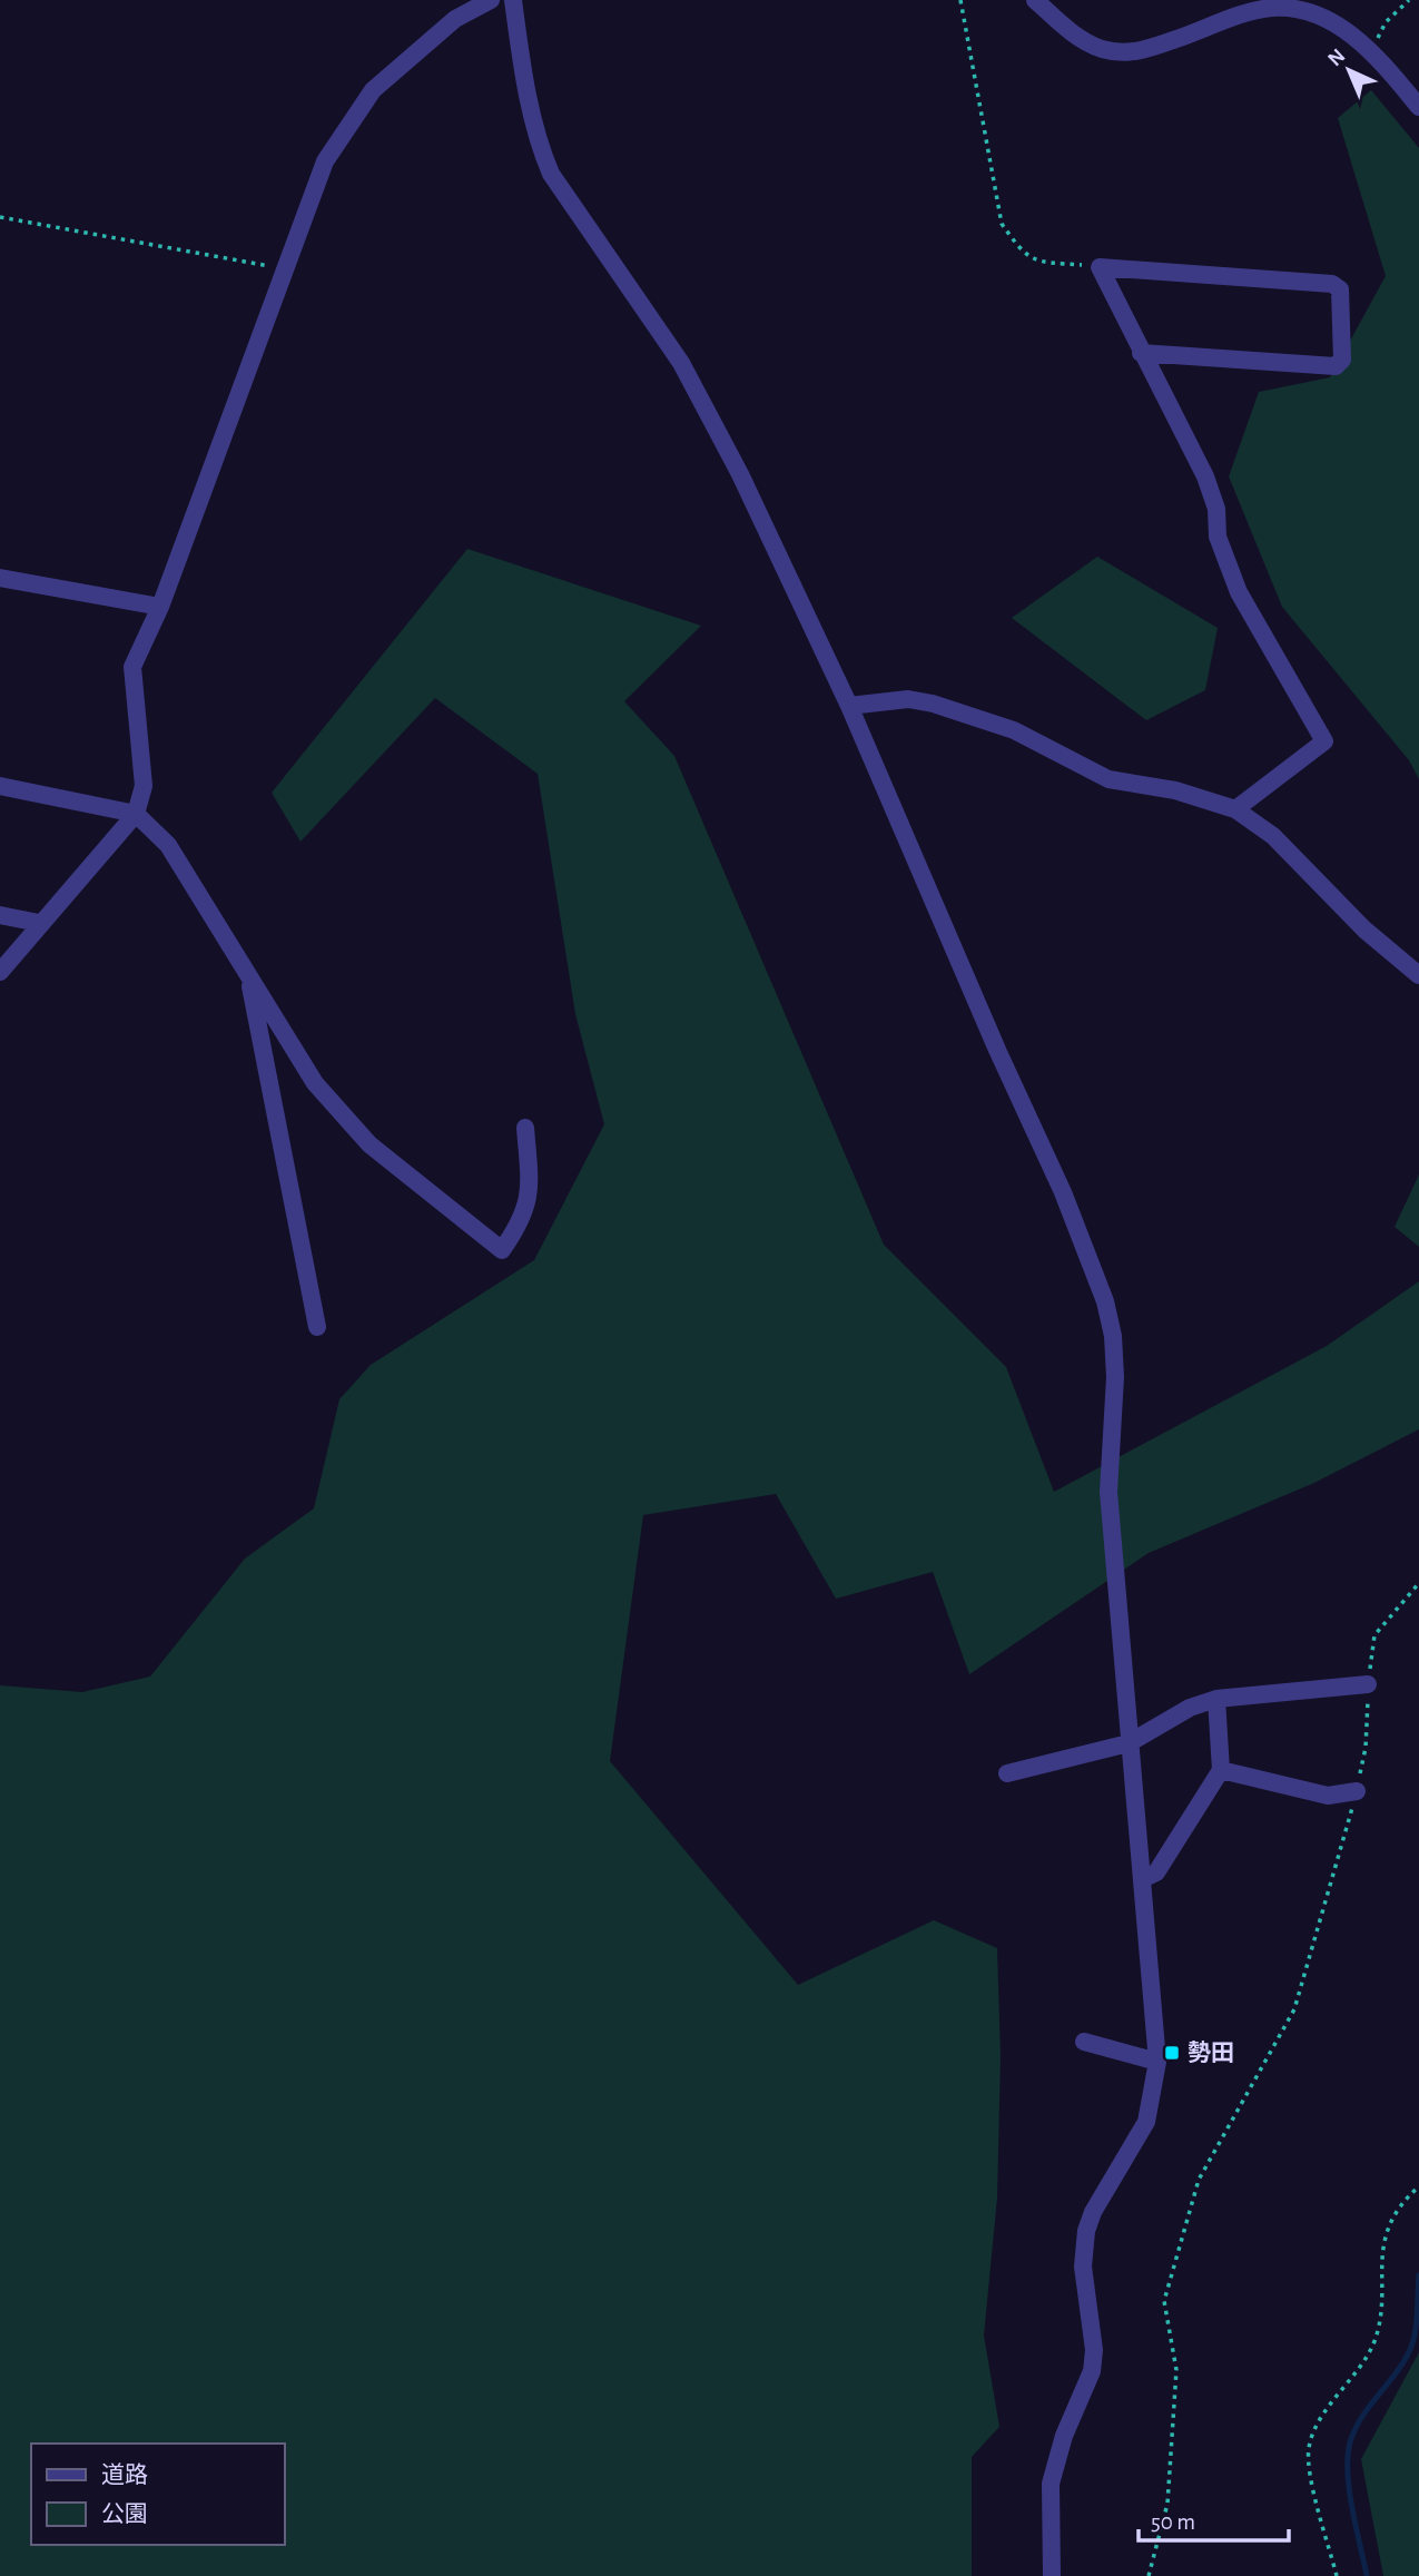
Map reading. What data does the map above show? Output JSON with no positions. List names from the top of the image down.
{
  "places": {
    "transit": ["勢田"]
  },
  "legend": ["道路", "公園"],
  "scale_bar": "50 m",
  "north": "top left"
}
